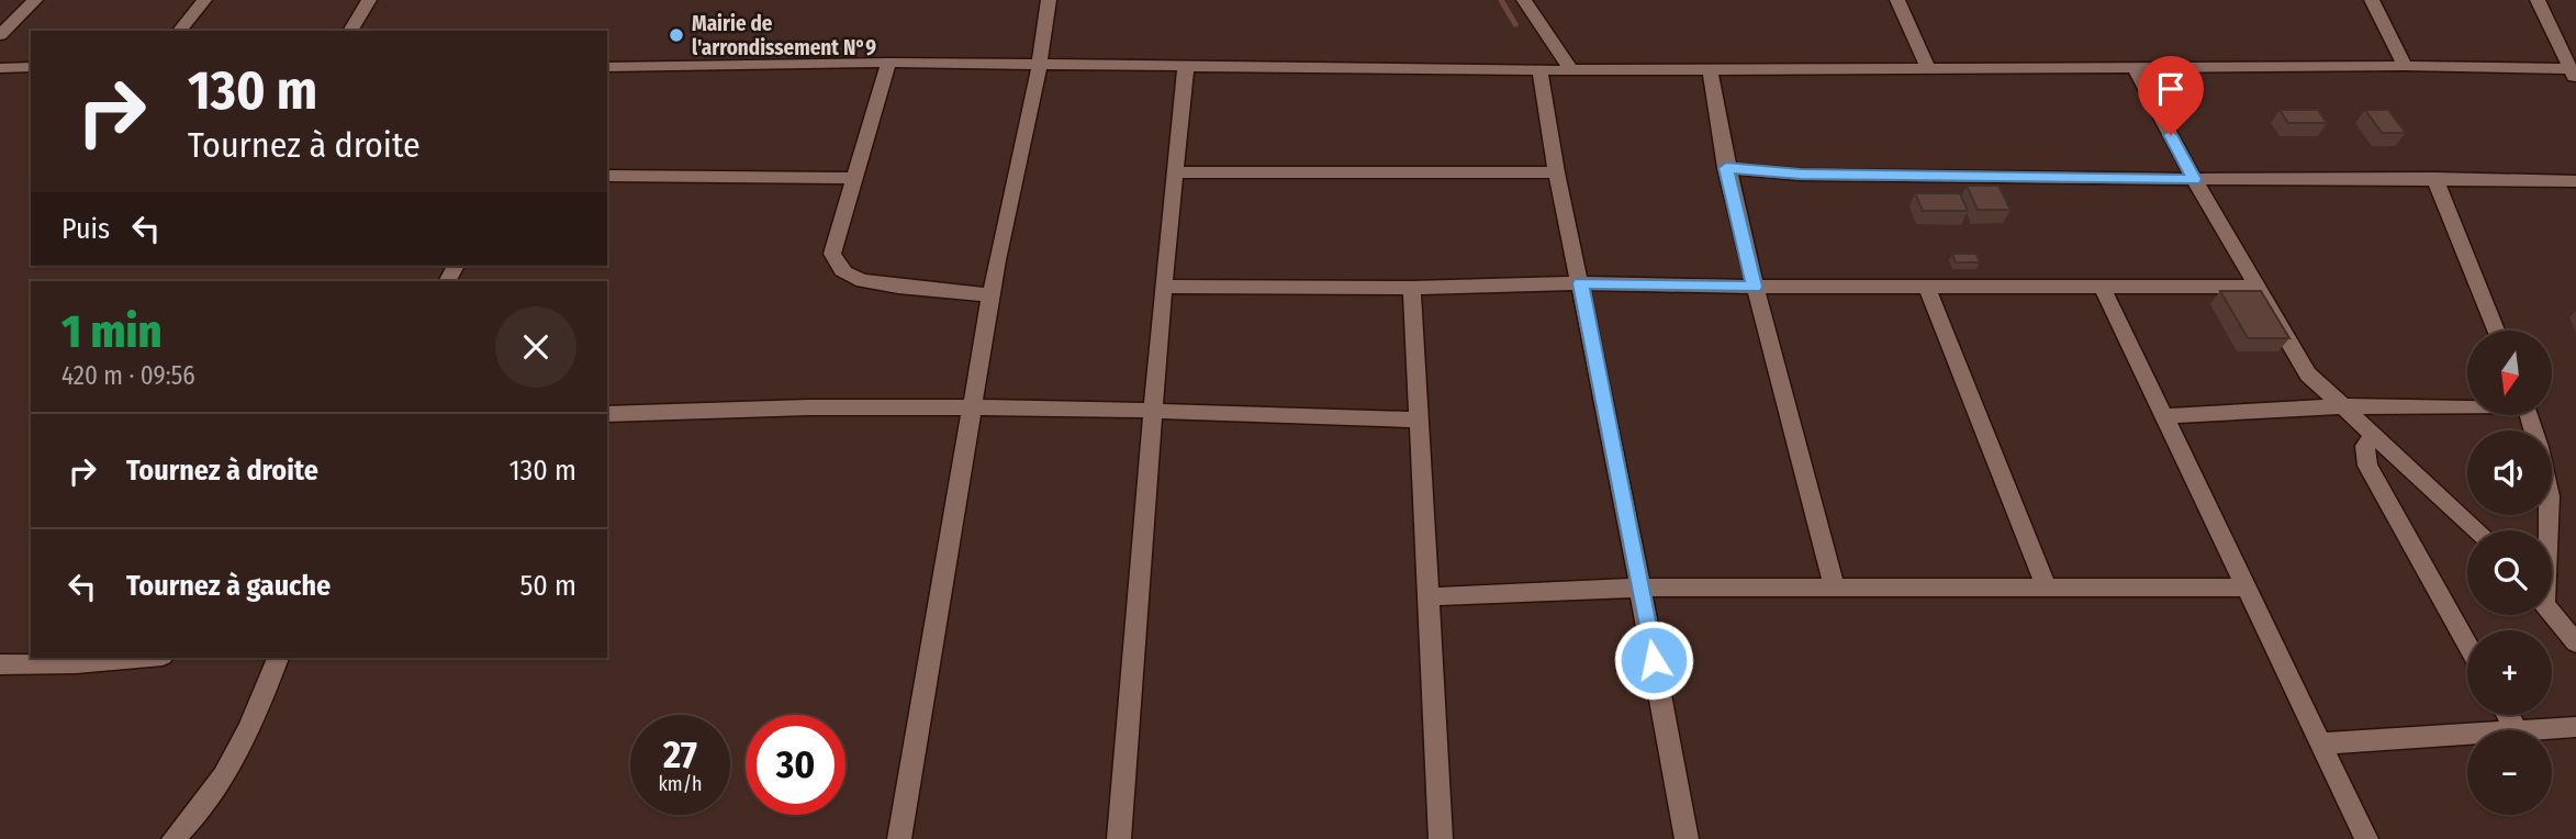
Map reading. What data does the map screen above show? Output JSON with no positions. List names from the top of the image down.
{
  "places": ["Mairie de l'arrondissement N°9"],
  "north": "bottom",
  "page": {
    "turn": ["130 m", "Tournez à droite"],
    "then": "Puis",
    "heading": ["1 min", "420 m · 09:56"],
    "map_buttons": ["+", "−"],
    "list": [
      {
        "name": "Tournez à droite",
        "value": "130 m"
      },
      {
        "name": "Tournez à gauche",
        "value": "50 m"
      }
    ],
    "speed": "27 km/h",
    "limit": "30"
  }
}
